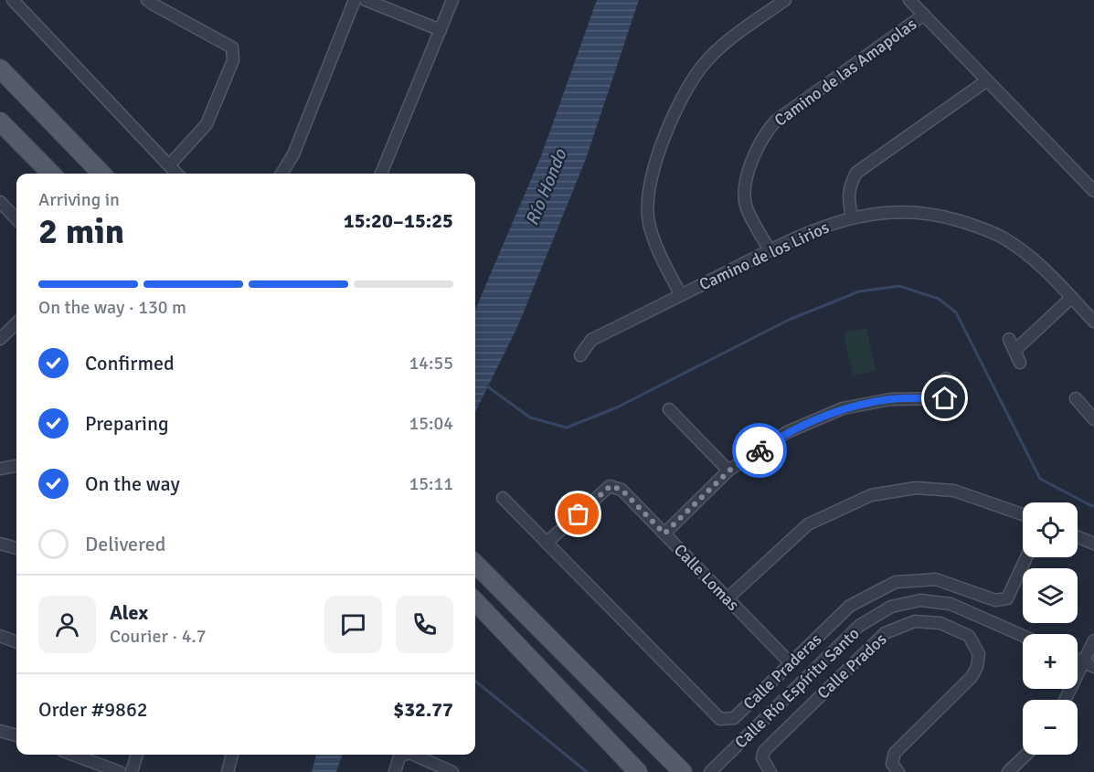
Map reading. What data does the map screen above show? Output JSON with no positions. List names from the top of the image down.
{
  "streets": {
    "street": [
      "Camino de las Amapolas",
      "Camino de los Lirios",
      "Calle Lomas",
      "Calle Prados",
      "Calle Praderas",
      "Calle Río Espíritu Santo"
    ]
  },
  "crossings": [
    ["Camino de las Amapolas", "Camino de los Lirios"],
    ["Calle Lomas", "Calle Praderas"]
  ],
  "water": ["Río Hondo"],
  "page": {
    "heading": ["2 min", "Arriving in", "15:20–15:25"],
    "panel": [
      "Alex",
      "Courier · 4.7",
      "Order #9862",
      "$32.77"
    ],
    "bar": "On the way · 130 m",
    "list": [
      ["Confirmed", "14:55"],
      ["Preparing", "15:04"],
      ["On the way", "15:11"],
      "Delivered"
    ],
    "map_buttons": ["+", "−"]
  }
}
